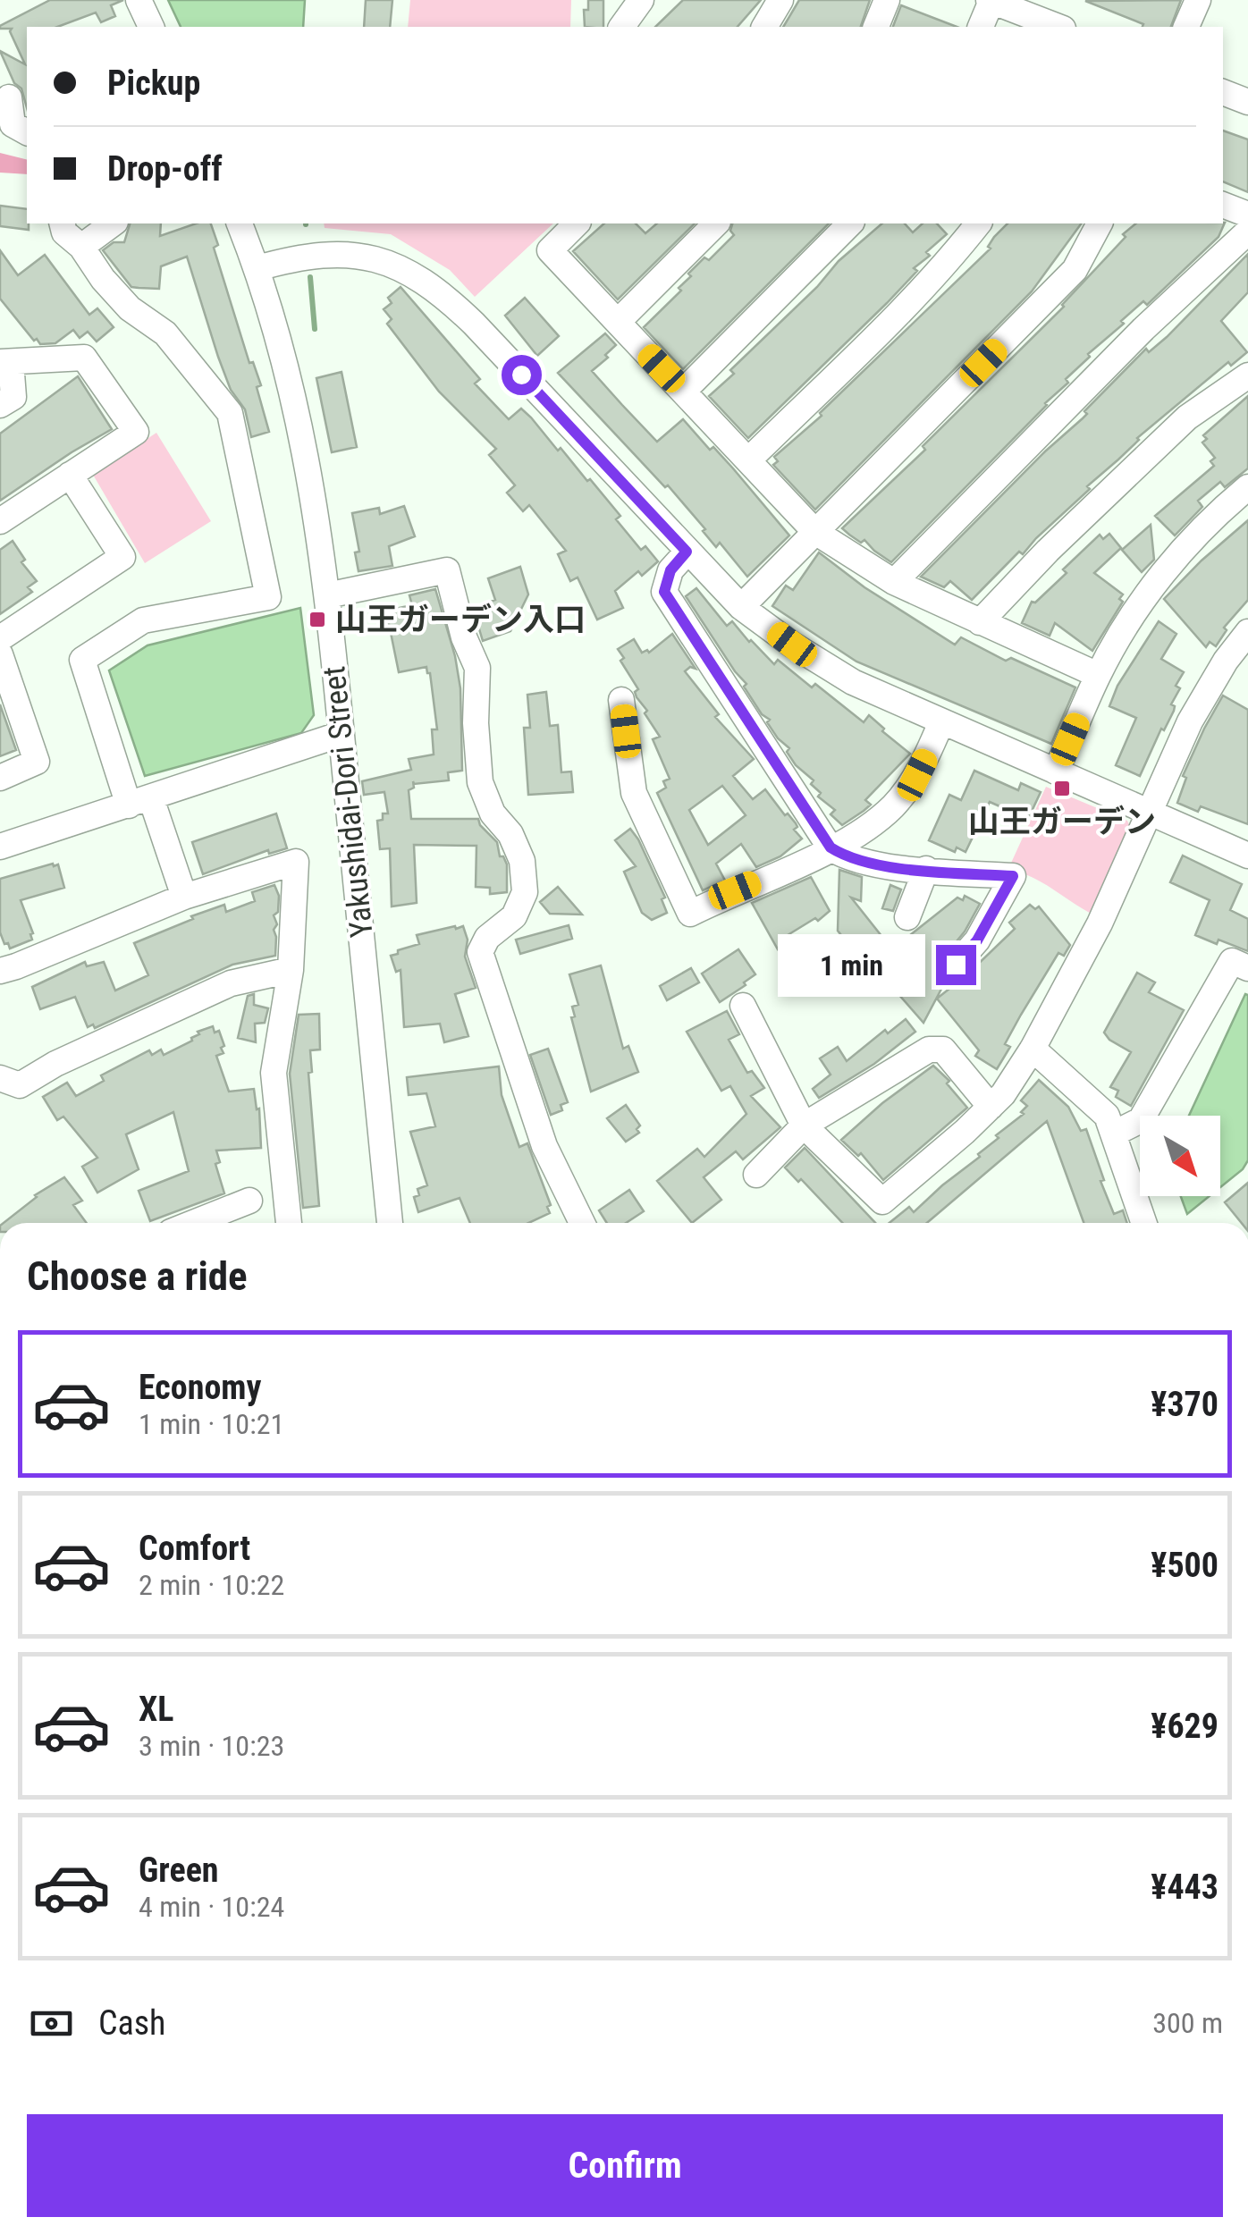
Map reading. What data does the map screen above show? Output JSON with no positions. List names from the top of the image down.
{
  "streets": {
    "street": ["Yakushidai-Dori Street"]
  },
  "places": {
    "transit": ["山王ガーデン入口", "山王ガーデン"]
  },
  "north": "bottom right",
  "page": {
    "banner": ["Pickup", "Drop-off"],
    "bubble": "1 min",
    "heading": "Choose a ride",
    "list": [
      {
        "name": "Economy",
        "note": "1 min · 10:21",
        "value": "¥370"
      },
      {
        "name": "Comfort",
        "note": "2 min · 10:22",
        "value": "¥500"
      },
      {
        "name": "XL",
        "note": "3 min · 10:23",
        "value": "¥629"
      },
      {
        "name": "Green",
        "note": "4 min · 10:24",
        "value": "¥443"
      }
    ],
    "pay": ["Cash", "300 m"],
    "buttons": "Confirm"
  }
}
